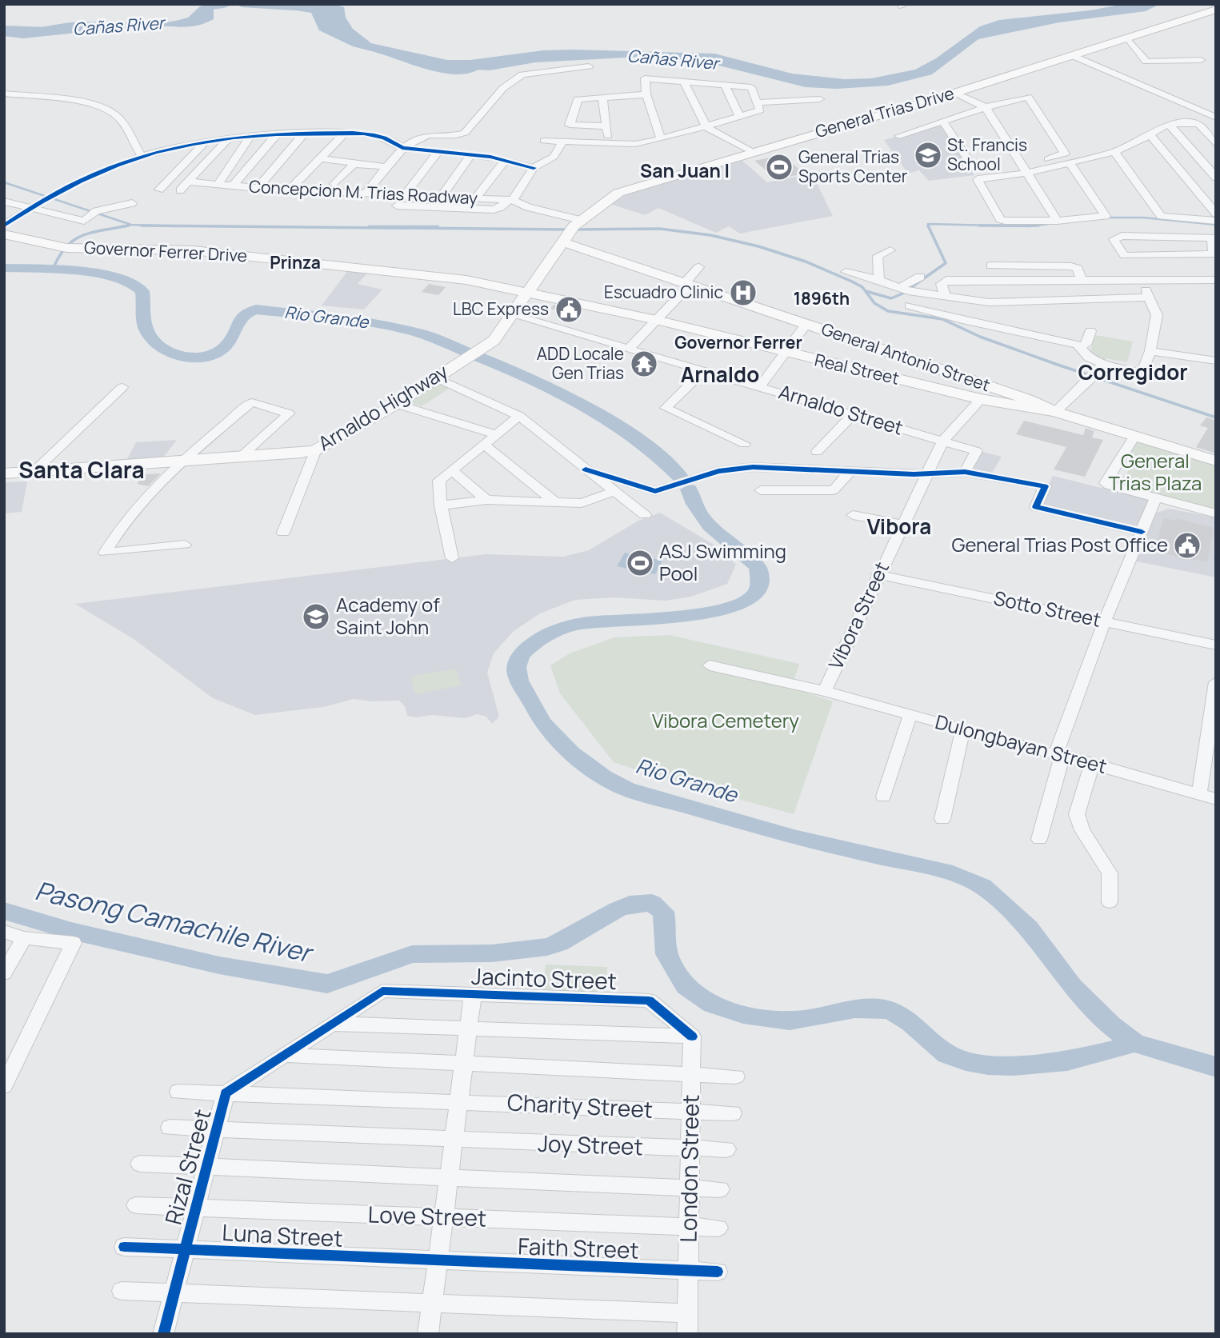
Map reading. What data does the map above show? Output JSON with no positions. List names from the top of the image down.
{
  "streets": {
    "main road": [
      "General Trias Drive",
      "Governor Ferrer Drive",
      "General Antonio Street",
      "Real Street",
      "Arnaldo Highway"
    ],
    "street": [
      "Concepcion M. Trias Roadway",
      "Arnaldo Street",
      "Sotto Street",
      "Vibora Street",
      "Dulongbayan Street",
      "Jacinto Street",
      "Charity Street",
      "Joy Street",
      "Rizal Street",
      "London Street",
      "Love Street",
      "Luna Street",
      "Faith Street"
    ]
  },
  "crossings": [
    ["General Trias Drive", "Concepcion M. Trias Roadway"],
    ["General Trias Drive", "Governor Ferrer Drive"],
    ["General Trias Drive", "General Antonio Street"],
    ["General Trias Drive", "Real Street"],
    ["General Trias Drive", "Arnaldo Highway"],
    ["Concepcion M. Trias Roadway", "General Antonio Street"],
    ["Governor Ferrer Drive", "Real Street"],
    ["Governor Ferrer Drive", "Arnaldo Highway"],
    ["General Antonio Street", "Real Street"],
    ["Real Street", "Arnaldo Highway"],
    ["Real Street", "Vibora Street"],
    ["Arnaldo Highway", "Arnaldo Street"],
    ["Arnaldo Street", "Vibora Street"],
    ["Sotto Street", "Vibora Street"],
    ["Vibora Street", "Dulongbayan Street"],
    ["Jacinto Street", "Rizal Street"],
    ["Jacinto Street", "London Street"],
    ["Charity Street", "Rizal Street"],
    ["Charity Street", "London Street"],
    ["Joy Street", "Rizal Street"],
    ["Joy Street", "London Street"],
    ["Rizal Street", "Love Street"],
    ["Rizal Street", "Luna Street"],
    ["London Street", "Love Street"],
    ["London Street", "Faith Street"],
    ["Luna Street", "Faith Street"]
  ],
  "districts": [
    "San Juan I",
    "Prinza",
    "1896th",
    "Governor Ferrer",
    "Corregidor",
    "Arnaldo",
    "Santa Clara",
    "Vibora"
  ],
  "water": ["Cañas River", "Rio Grande", "Pasong Camachile River"],
  "parks": ["General Trias Plaza", "Vibora Cemetery"],
  "places": {
    "school or university": ["St. Francis School", "Academy of Saint John"],
    "sports": ["General Trias Sports Center", "ASJ Swimming Pool"],
    "hospital": ["Escuadro Clinic"],
    "public building": ["LBC Express", "General Trias Post Office"],
    "temple": ["ADD Locale Gen Trias"]
  }
}
